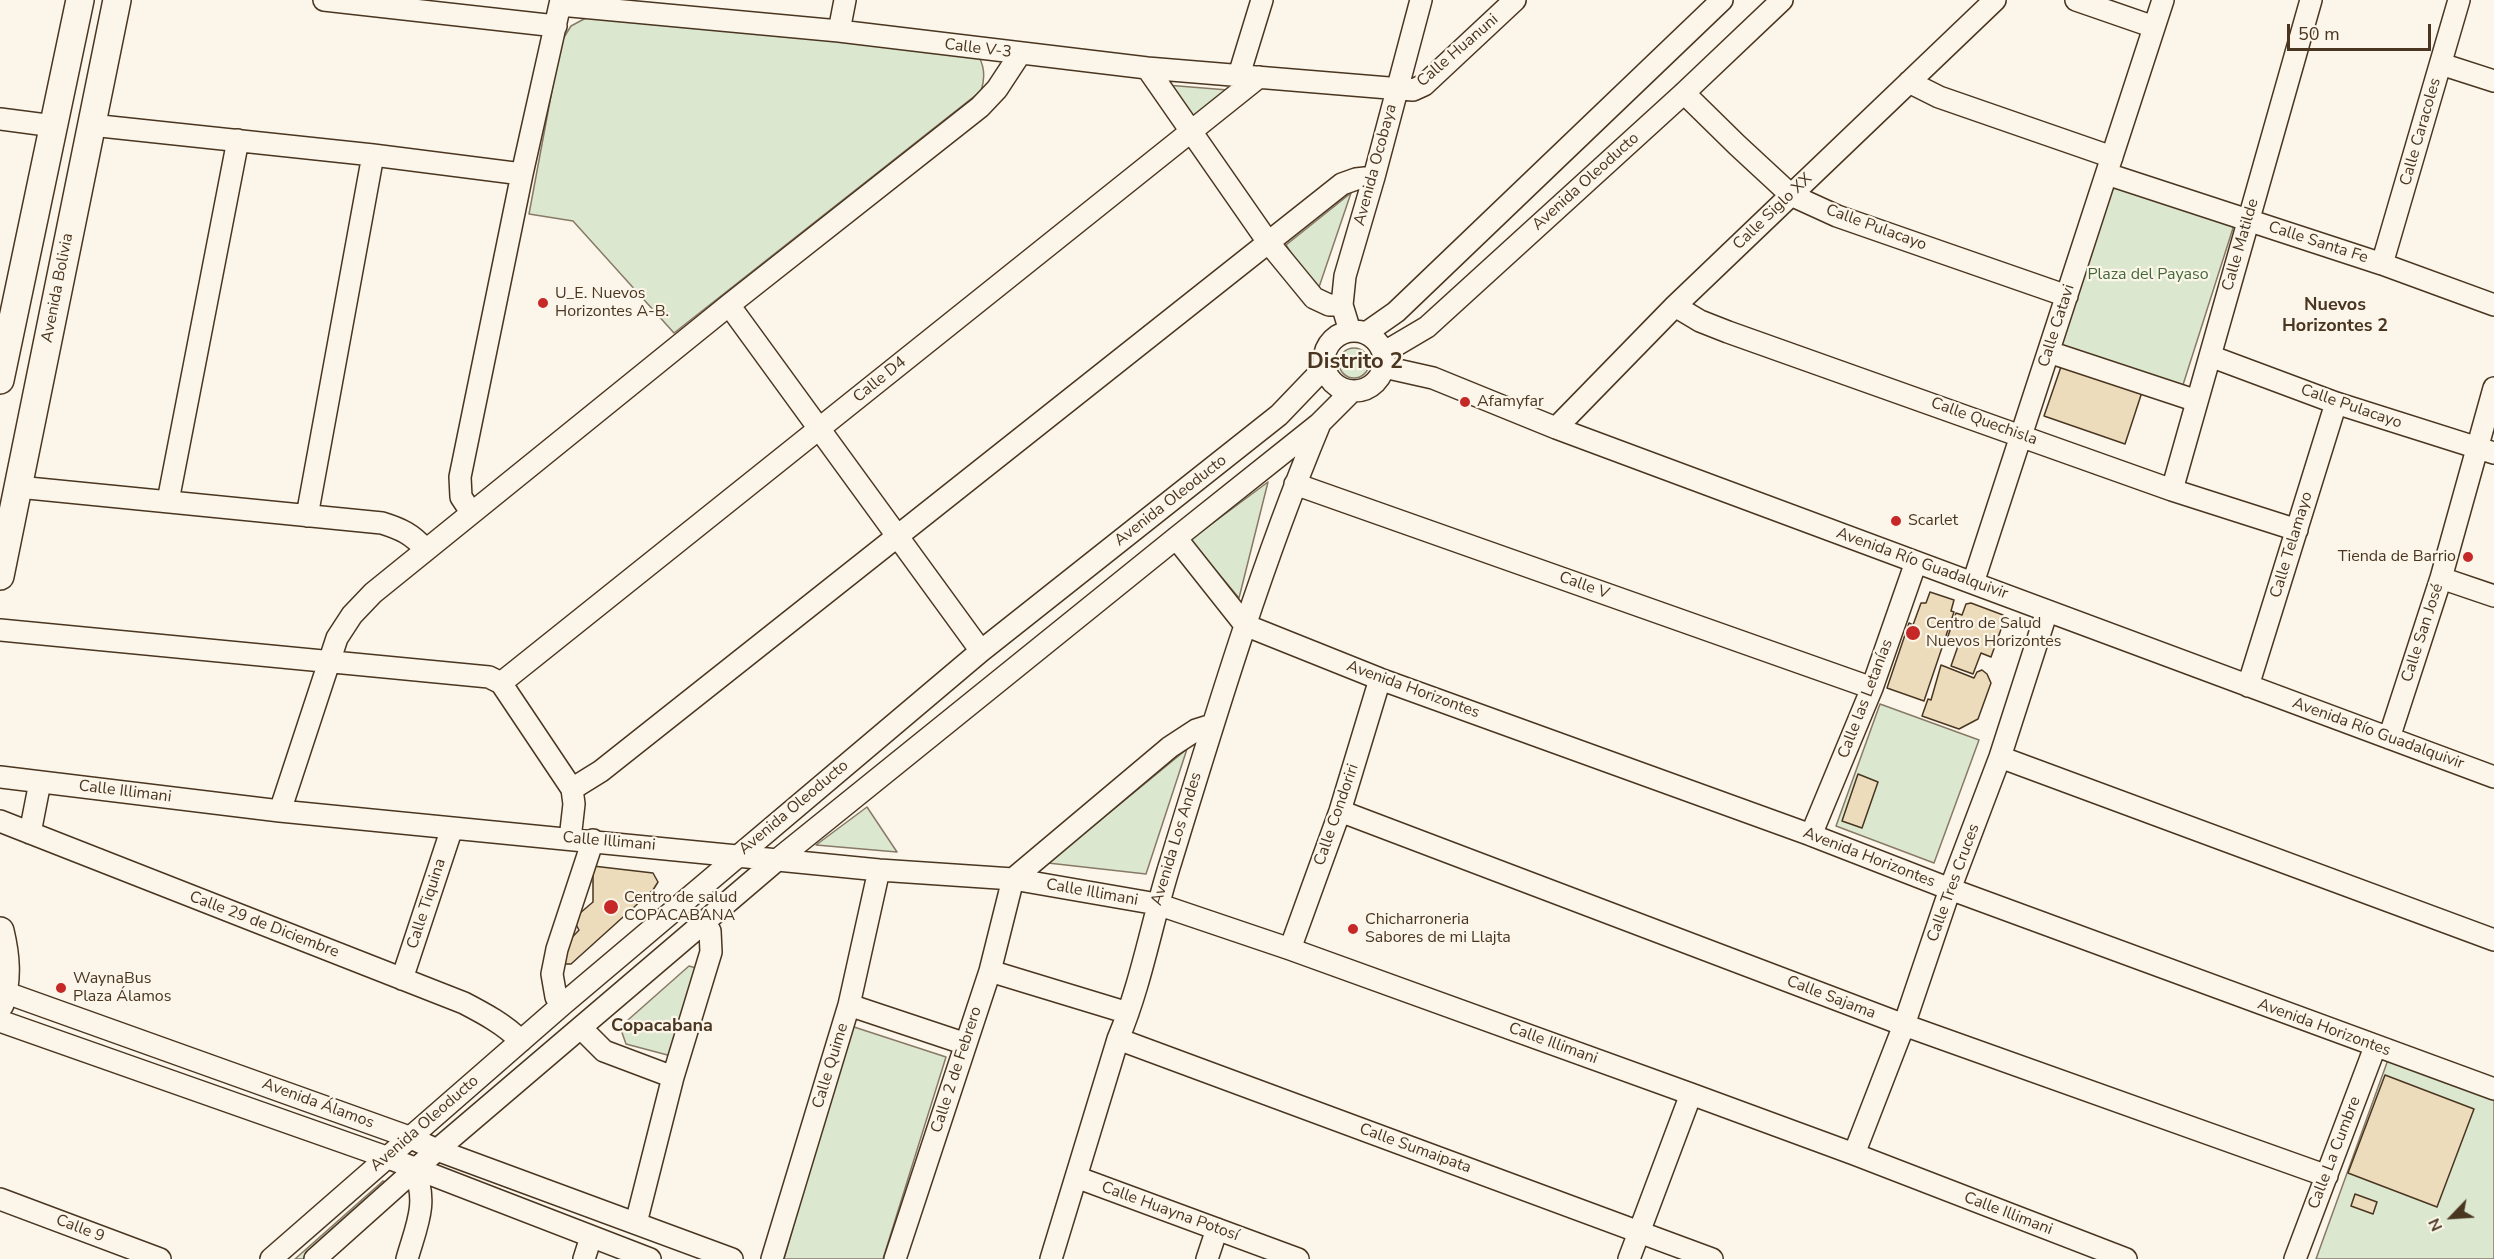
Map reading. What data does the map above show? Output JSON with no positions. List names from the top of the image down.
{
  "streets": {
    "main road": ["Avenida Bolivia"],
    "street": [
      "Calle V-3",
      "Calle Huanuni",
      "Calle Caracoles",
      "Avenida Ocobaya",
      "Avenida Oleoducto",
      "Calle Siglo XX",
      "Calle Pulacayo",
      "Calle Santa Fe",
      "Calle Matilde",
      "Calle Catavi",
      "Calle D4",
      "Calle Quechisla",
      "Calle Telamayo",
      "Avenida Río Guadalquivir",
      "Calle V",
      "Calle San José",
      "Avenida Horizontes",
      "Calle las Letanías",
      "Calle Illimani",
      "Calle Condoriri",
      "Avenida Los Andes",
      "Calle Tres Cruces",
      "Calle Tiquina",
      "Calle 29 de Diciembre",
      "Calle Sajama",
      "Calle Quime",
      "Calle 2 de Febrero",
      "Avenida Álamos",
      "Calle Sumaipata",
      "Calle La Cumbre",
      "Calle Huayna Potosí",
      "Calle 9"
    ]
  },
  "crossings": [
    ["Calle V-3", "Calle Huanuni"],
    ["Calle V-3", "Avenida Ocobaya"],
    ["Calle V-3", "Calle D4"],
    ["Calle Huanuni", "Avenida Ocobaya"],
    ["Calle Caracoles", "Calle Santa Fe"],
    ["Avenida Ocobaya", "Avenida Oleoducto"],
    ["Avenida Ocobaya", "Avenida Río Guadalquivir"],
    ["Avenida Oleoducto", "Calle Pulacayo"],
    ["Avenida Oleoducto", "Avenida Río Guadalquivir"],
    ["Avenida Oleoducto", "Calle Illimani"],
    ["Avenida Oleoducto", "Avenida Los Andes"],
    ["Avenida Oleoducto", "Calle 29 de Diciembre"],
    ["Avenida Oleoducto", "Avenida Álamos"],
    ["Calle Siglo XX", "Calle Pulacayo"],
    ["Calle Siglo XX", "Calle Santa Fe"],
    ["Calle Siglo XX", "Calle Quechisla"],
    ["Calle Siglo XX", "Avenida Río Guadalquivir"],
    ["Calle Pulacayo", "Calle Matilde"],
    ["Calle Pulacayo", "Calle Catavi"],
    ["Calle Pulacayo", "Calle Telamayo"],
    ["Calle Pulacayo", "Calle San José"],
    ["Calle Santa Fe", "Calle Matilde"],
    ["Calle Santa Fe", "Calle Catavi"],
    ["Calle Matilde", "Calle Quechisla"],
    ["Calle Catavi", "Calle Quechisla"],
    ["Calle Catavi", "Avenida Río Guadalquivir"],
    ["Calle Quechisla", "Calle Telamayo"],
    ["Calle Telamayo", "Avenida Río Guadalquivir"],
    ["Avenida Río Guadalquivir", "Calle San José"],
    ["Avenida Río Guadalquivir", "Calle las Letanías"],
    ["Avenida Río Guadalquivir", "Calle Tres Cruces"],
    ["Calle V", "Calle las Letanías"],
    ["Calle V", "Avenida Los Andes"],
    ["Avenida Horizontes", "Calle las Letanías"],
    ["Avenida Horizontes", "Calle Condoriri"],
    ["Avenida Horizontes", "Avenida Los Andes"],
    ["Avenida Horizontes", "Calle Tres Cruces"],
    ["Avenida Horizontes", "Calle La Cumbre"],
    ["Calle Illimani", "Calle Condoriri"],
    ["Calle Illimani", "Avenida Los Andes"],
    ["Calle Illimani", "Calle Tres Cruces"],
    ["Calle Illimani", "Calle Tiquina"],
    ["Calle Illimani", "Calle Quime"],
    ["Calle Illimani", "Calle 2 de Febrero"],
    ["Calle Condoriri", "Calle Sajama"],
    ["Avenida Los Andes", "Calle Sumaipata"],
    ["Avenida Los Andes", "Calle Huayna Potosí"],
    ["Calle Tres Cruces", "Calle Sajama"],
    ["Calle Tiquina", "Calle 29 de Diciembre"],
    ["Calle Sajama", "Calle La Cumbre"]
  ],
  "districts": ["Nuevos Horizontes 2", "Distrito 2", "Copacabana"],
  "parks": ["Plaza del Payaso"],
  "places": [
    "U_E. Nuevos Horizontes A-B.",
    "Afamyfar",
    "Scarlet",
    "Tienda de Barrio",
    "Centro de Salud Nuevos Horizontes",
    "Centro de salud COPACABANA",
    "Chicharroneria Sabores de mi Llajta",
    "WaynaBus Plaza Álamos"
  ],
  "scale_bar": "50 m",
  "north": "bottom left"
}
